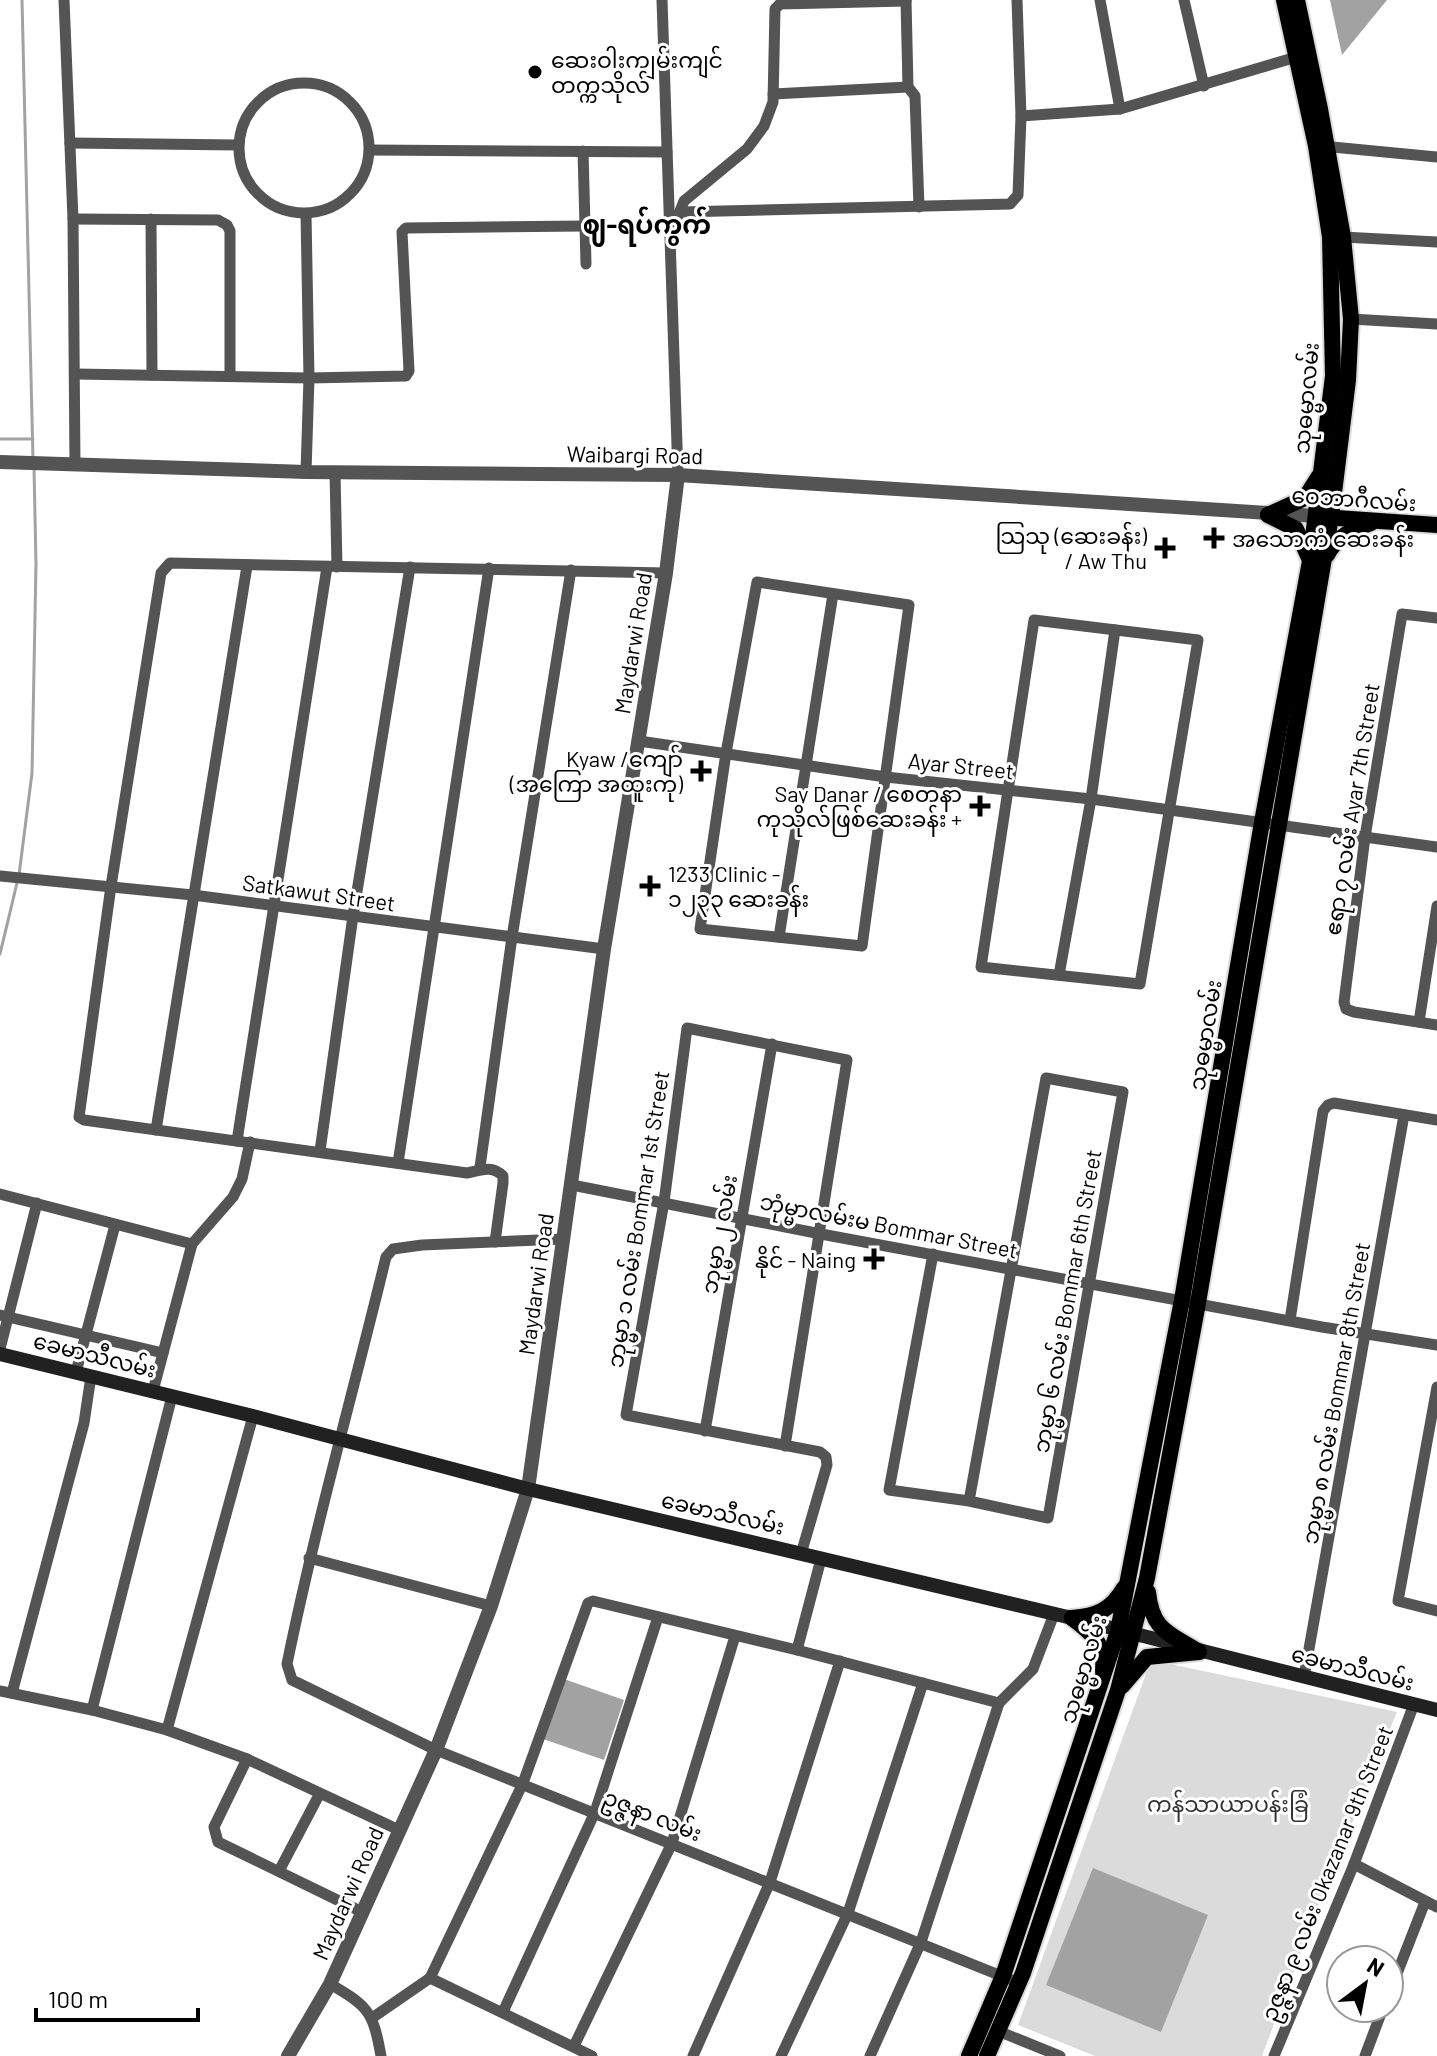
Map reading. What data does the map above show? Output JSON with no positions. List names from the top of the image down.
{
  "streets": {
    "main road": ["သုဓမ္မာလမ်း", "ဝေဘာဂီလမ်း", "ခေမာသီလမ်း"],
    "street": [
      "Waibargi Road",
      "Maydarwi Road",
      "Ayar Street",
      "ဧရာ ၇ လမ်း Ayar 7th Street",
      "Satkawut Street",
      "ဘုမ္မာ ၁ လမ်း Bommar 1st Street",
      "ဘုံမ္မာလမ်းမ Bommar Street",
      "ဘုမ္မာ ၂ လမ်း",
      "ဘုမ္မာ ၆ လမ်း Bommar 6th Street",
      "ဘုမ္မာ ၈ လမ်း Bommar 8th Street",
      "ဥဇ္ဇနာ လမ်း",
      "ဥဇ္ဇနာ ၉ လမ်း Okazanar 9th Street"
    ]
  },
  "crossings": [
    ["သုဓမ္မာလမ်း", "ဝေဘာဂီလမ်း"],
    ["သုဓမ္မာလမ်း", "Ayar Street"],
    ["သုဓမ္မာလမ်း", "ဘုံမ္မာလမ်းမ Bommar Street"],
    ["သုဓမ္မာလမ်း", "ခေမာသီလမ်း"],
    ["သုဓမ္မာလမ်း", "ဥဇ္ဇနာ လမ်း"],
    ["Waibargi Road", "ဝေဘာဂီလမ်း"],
    ["Waibargi Road", "Maydarwi Road"],
    ["Maydarwi Road", "Ayar Street"],
    ["Maydarwi Road", "Satkawut Street"],
    ["Maydarwi Road", "ဘုံမ္မာလမ်းမ Bommar Street"],
    ["Maydarwi Road", "ခေမာသီလမ်း"],
    ["Maydarwi Road", "ဥဇ္ဇနာ လမ်း"],
    ["Ayar Street", "ဧရာ ၇ လမ်း Ayar 7th Street"],
    ["ဘုမ္မာ ၁ လမ်း Bommar 1st Street", "ဘုံမ္မာလမ်းမ Bommar Street"],
    ["ဘုမ္မာ ၁ လမ်း Bommar 1st Street", "ဘုမ္မာ ၂ လမ်း"],
    ["ဘုံမ္မာလမ်းမ Bommar Street", "ဘုမ္မာ ၂ လမ်း"],
    ["ဘုံမ္မာလမ်းမ Bommar Street", "ဘုမ္မာ ၆ လမ်း Bommar 6th Street"],
    ["ဘုံမ္မာလမ်းမ Bommar Street", "ဘုမ္မာ ၈ လမ်း Bommar 8th Street"],
    ["ခေမာသီလမ်း", "ဘုမ္မာ ၈ လမ်း Bommar 8th Street"],
    ["ခေမာသီလမ်း", "ဥဇ္ဇနာ ၉ လမ်း Okazanar 9th Street"]
  ],
  "districts": ["ဈ-ရပ်ကွက်"],
  "parks": ["ကန်သာယာပန်းခြံ"],
  "places": {
    "other": ["ဆေးဝါးကျွမ်းကျင် တက္ကသိုလ်"],
    "health": [
      "အသောကံ ဆေးခန်း",
      "သြသု (ဆေးခန်း) / Aw Thu",
      "Kyaw /ကျော် (အကြော အထူးကု)",
      "Say Danar / စေတနာ ကုသိုလ်ဖြစ်ဆေးခန်း +",
      "1233 Clinic - ၁၂၃၃ ဆေးခန်း",
      "နိုင် - Naing"
    ]
  },
  "scale_bar": "100 m",
  "north": "top right"
}
